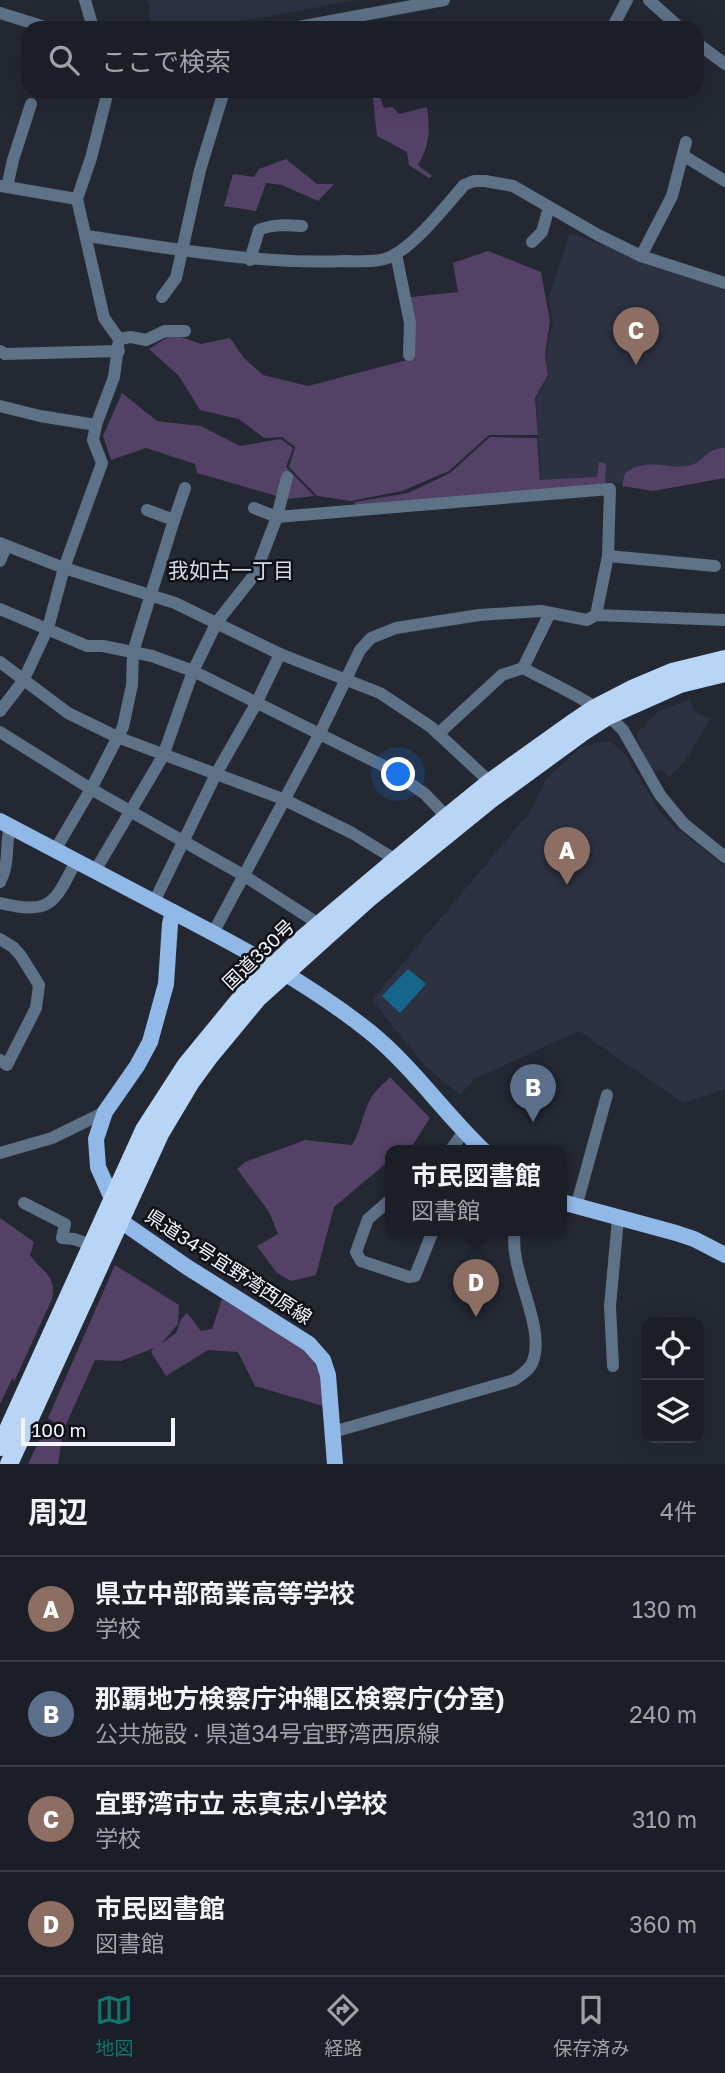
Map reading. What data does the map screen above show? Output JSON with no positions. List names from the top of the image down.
{
  "streets": {
    "highway": ["国道330号"],
    "main road": ["県道34号宜野湾西原線"]
  },
  "crossings": [
    ["国道330号", "県道34号宜野湾西原線"]
  ],
  "districts": ["我如古一丁目"],
  "scale_bar": "100 m",
  "page": {
    "search": "ここで検索",
    "pins": [
      "C",
      "A",
      "B",
      "D"
    ],
    "popup": ["市民図書館", "図書館"],
    "scale": "100 m",
    "heading": ["周辺", "4件"],
    "list": [
      {
        "mark": "A",
        "name": "県立中部商業高等学校",
        "note": "学校",
        "value": "130 m"
      },
      {
        "mark": "B",
        "name": "那覇地方検察庁沖縄区検察庁(分室)",
        "note": "公共施設 · 県道34号宜野湾西原線",
        "value": "240 m"
      },
      {
        "mark": "C",
        "name": "宜野湾市立 志真志小学校",
        "note": "学校",
        "value": "310 m"
      },
      {
        "mark": "D",
        "name": "市民図書館",
        "note": "図書館",
        "value": "360 m"
      }
    ],
    "nav": ["地図", "経路", "保存済み"]
  }
}
